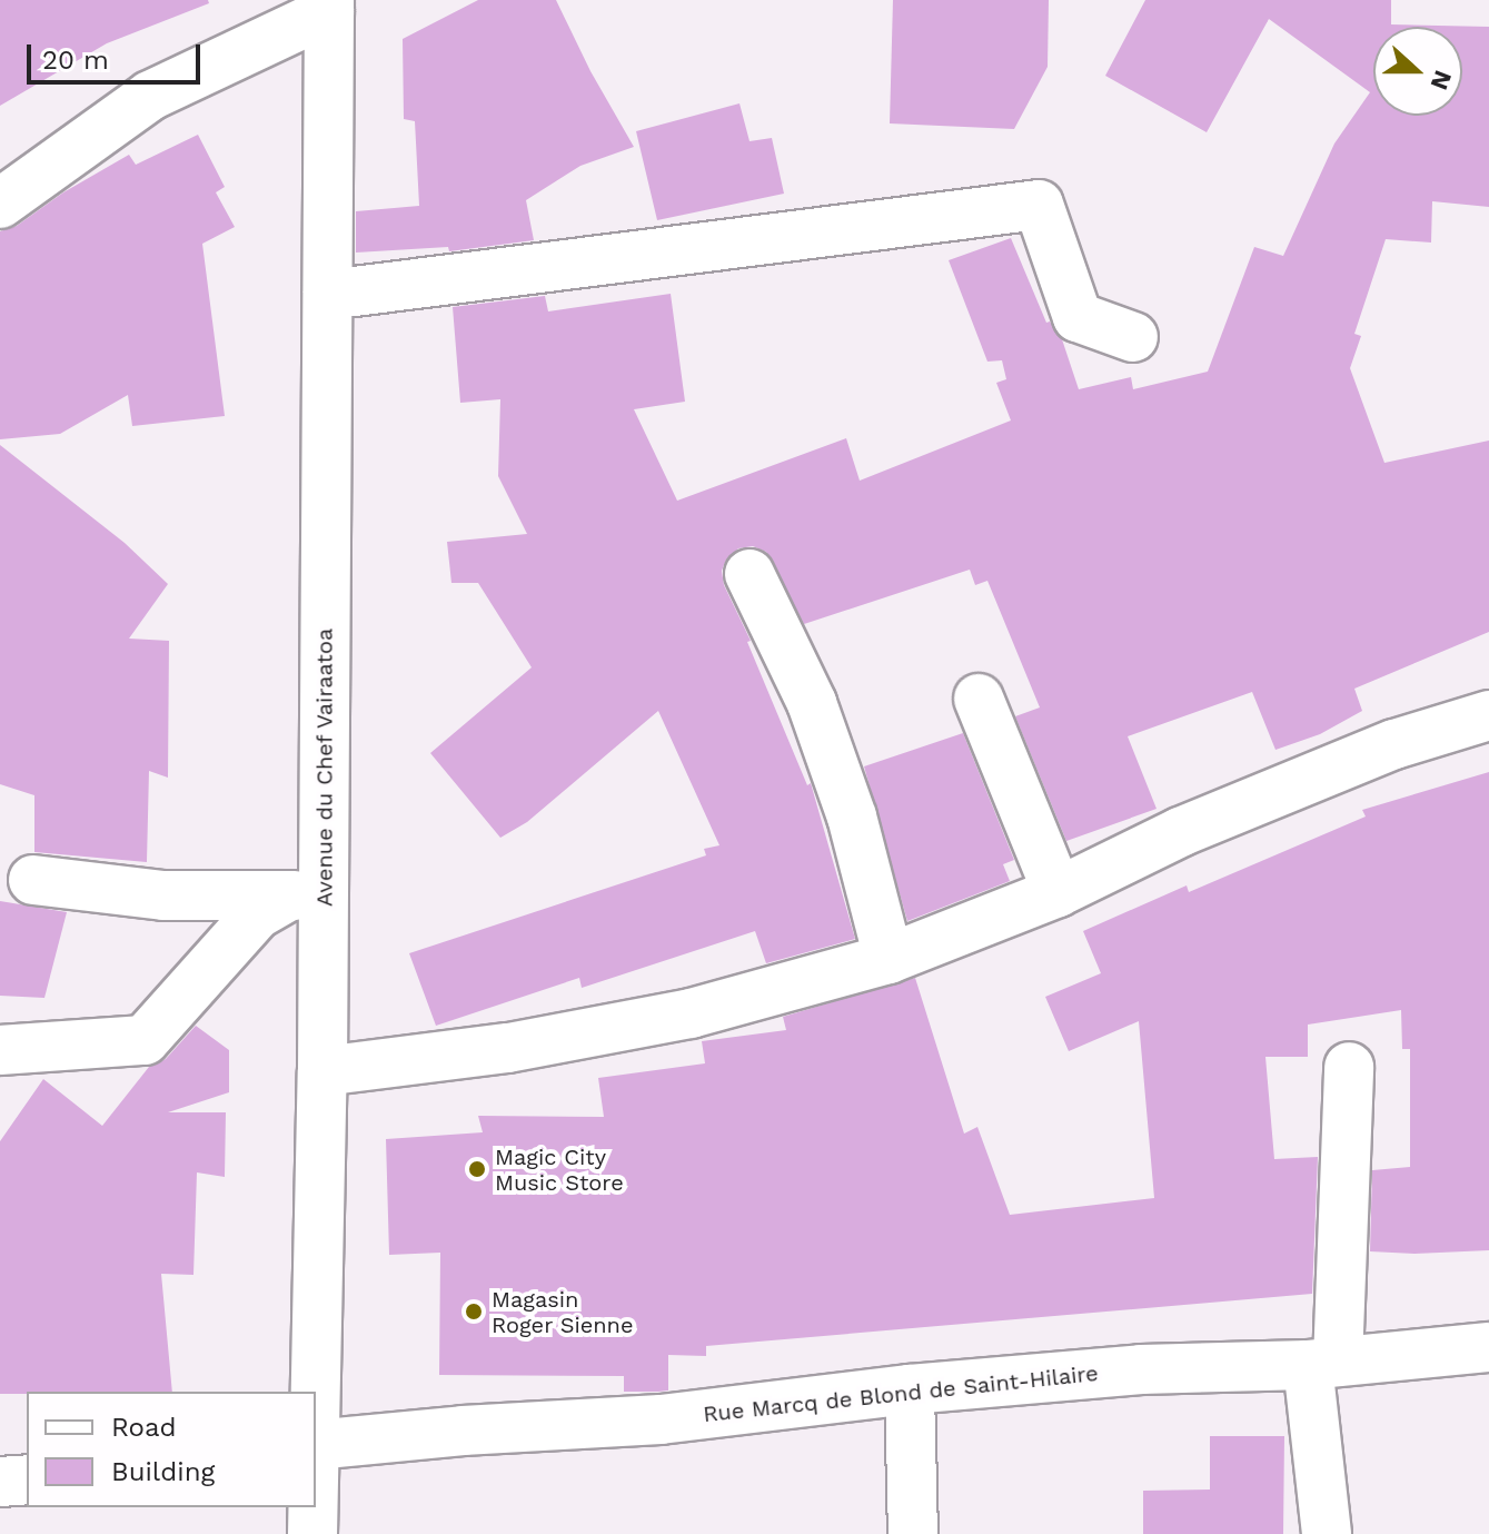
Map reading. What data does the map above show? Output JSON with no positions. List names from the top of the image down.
{
  "streets": {
    "street": ["Avenue du Chef Vairaatoa", "Rue Marcq de Blond de Saint-Hilaire"]
  },
  "places": ["Magic City Music Store", "Magasin Roger Sienne"],
  "legend": ["Road", "Building"],
  "scale_bar": "20 m",
  "north": "right"
}
